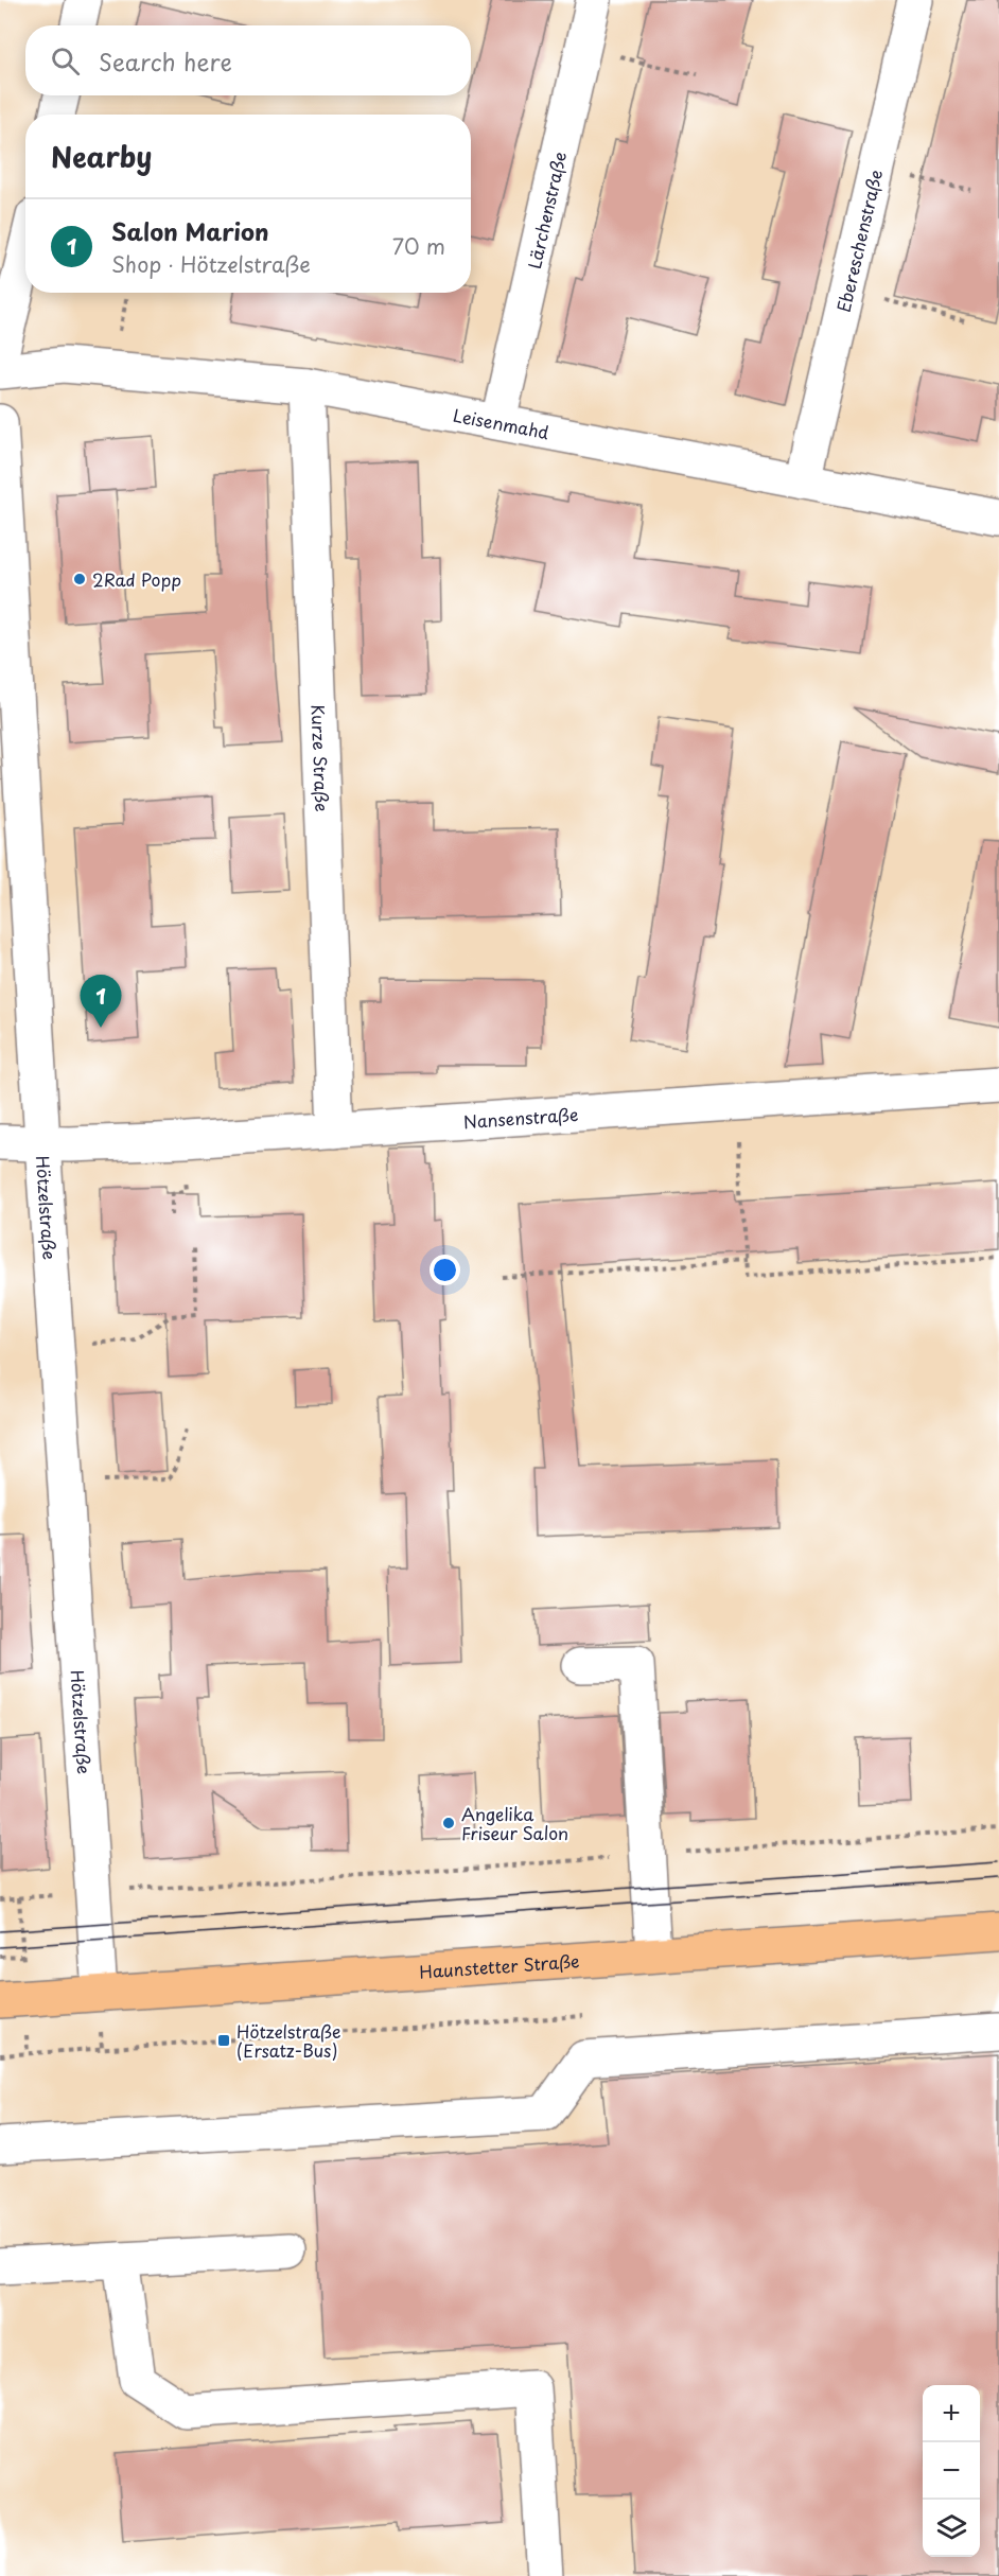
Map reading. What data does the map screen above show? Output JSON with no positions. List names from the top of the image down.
{
  "streets": {
    "main road": ["Haunstetter Straße"],
    "street": [
      "Lärchenstraße",
      "Ebereschenstraße",
      "Leisenmahd",
      "Kurze Straße",
      "Nansenstraße",
      "Hötzelstraße"
    ]
  },
  "crossings": [
    ["Lärchenstraße", "Leisenmahd"],
    ["Ebereschenstraße", "Leisenmahd"],
    ["Leisenmahd", "Kurze Straße"],
    ["Kurze Straße", "Nansenstraße"],
    ["Nansenstraße", "Hötzelstraße"],
    ["Hötzelstraße", "Haunstetter Straße"]
  ],
  "places": {
    "other": ["2Rad Popp", "Angelika Friseur Salon"],
    "transit": ["Hötzelstraße (Ersatz-Bus)"]
  },
  "page": {
    "search": "Search here",
    "heading": "Nearby",
    "list": [
      {
        "mark": "1",
        "name": "Salon Marion",
        "note": "Shop · Hötzelstraße",
        "value": "70 m"
      }
    ],
    "pins": "1",
    "map_buttons": ["+", "−"]
  }
}
